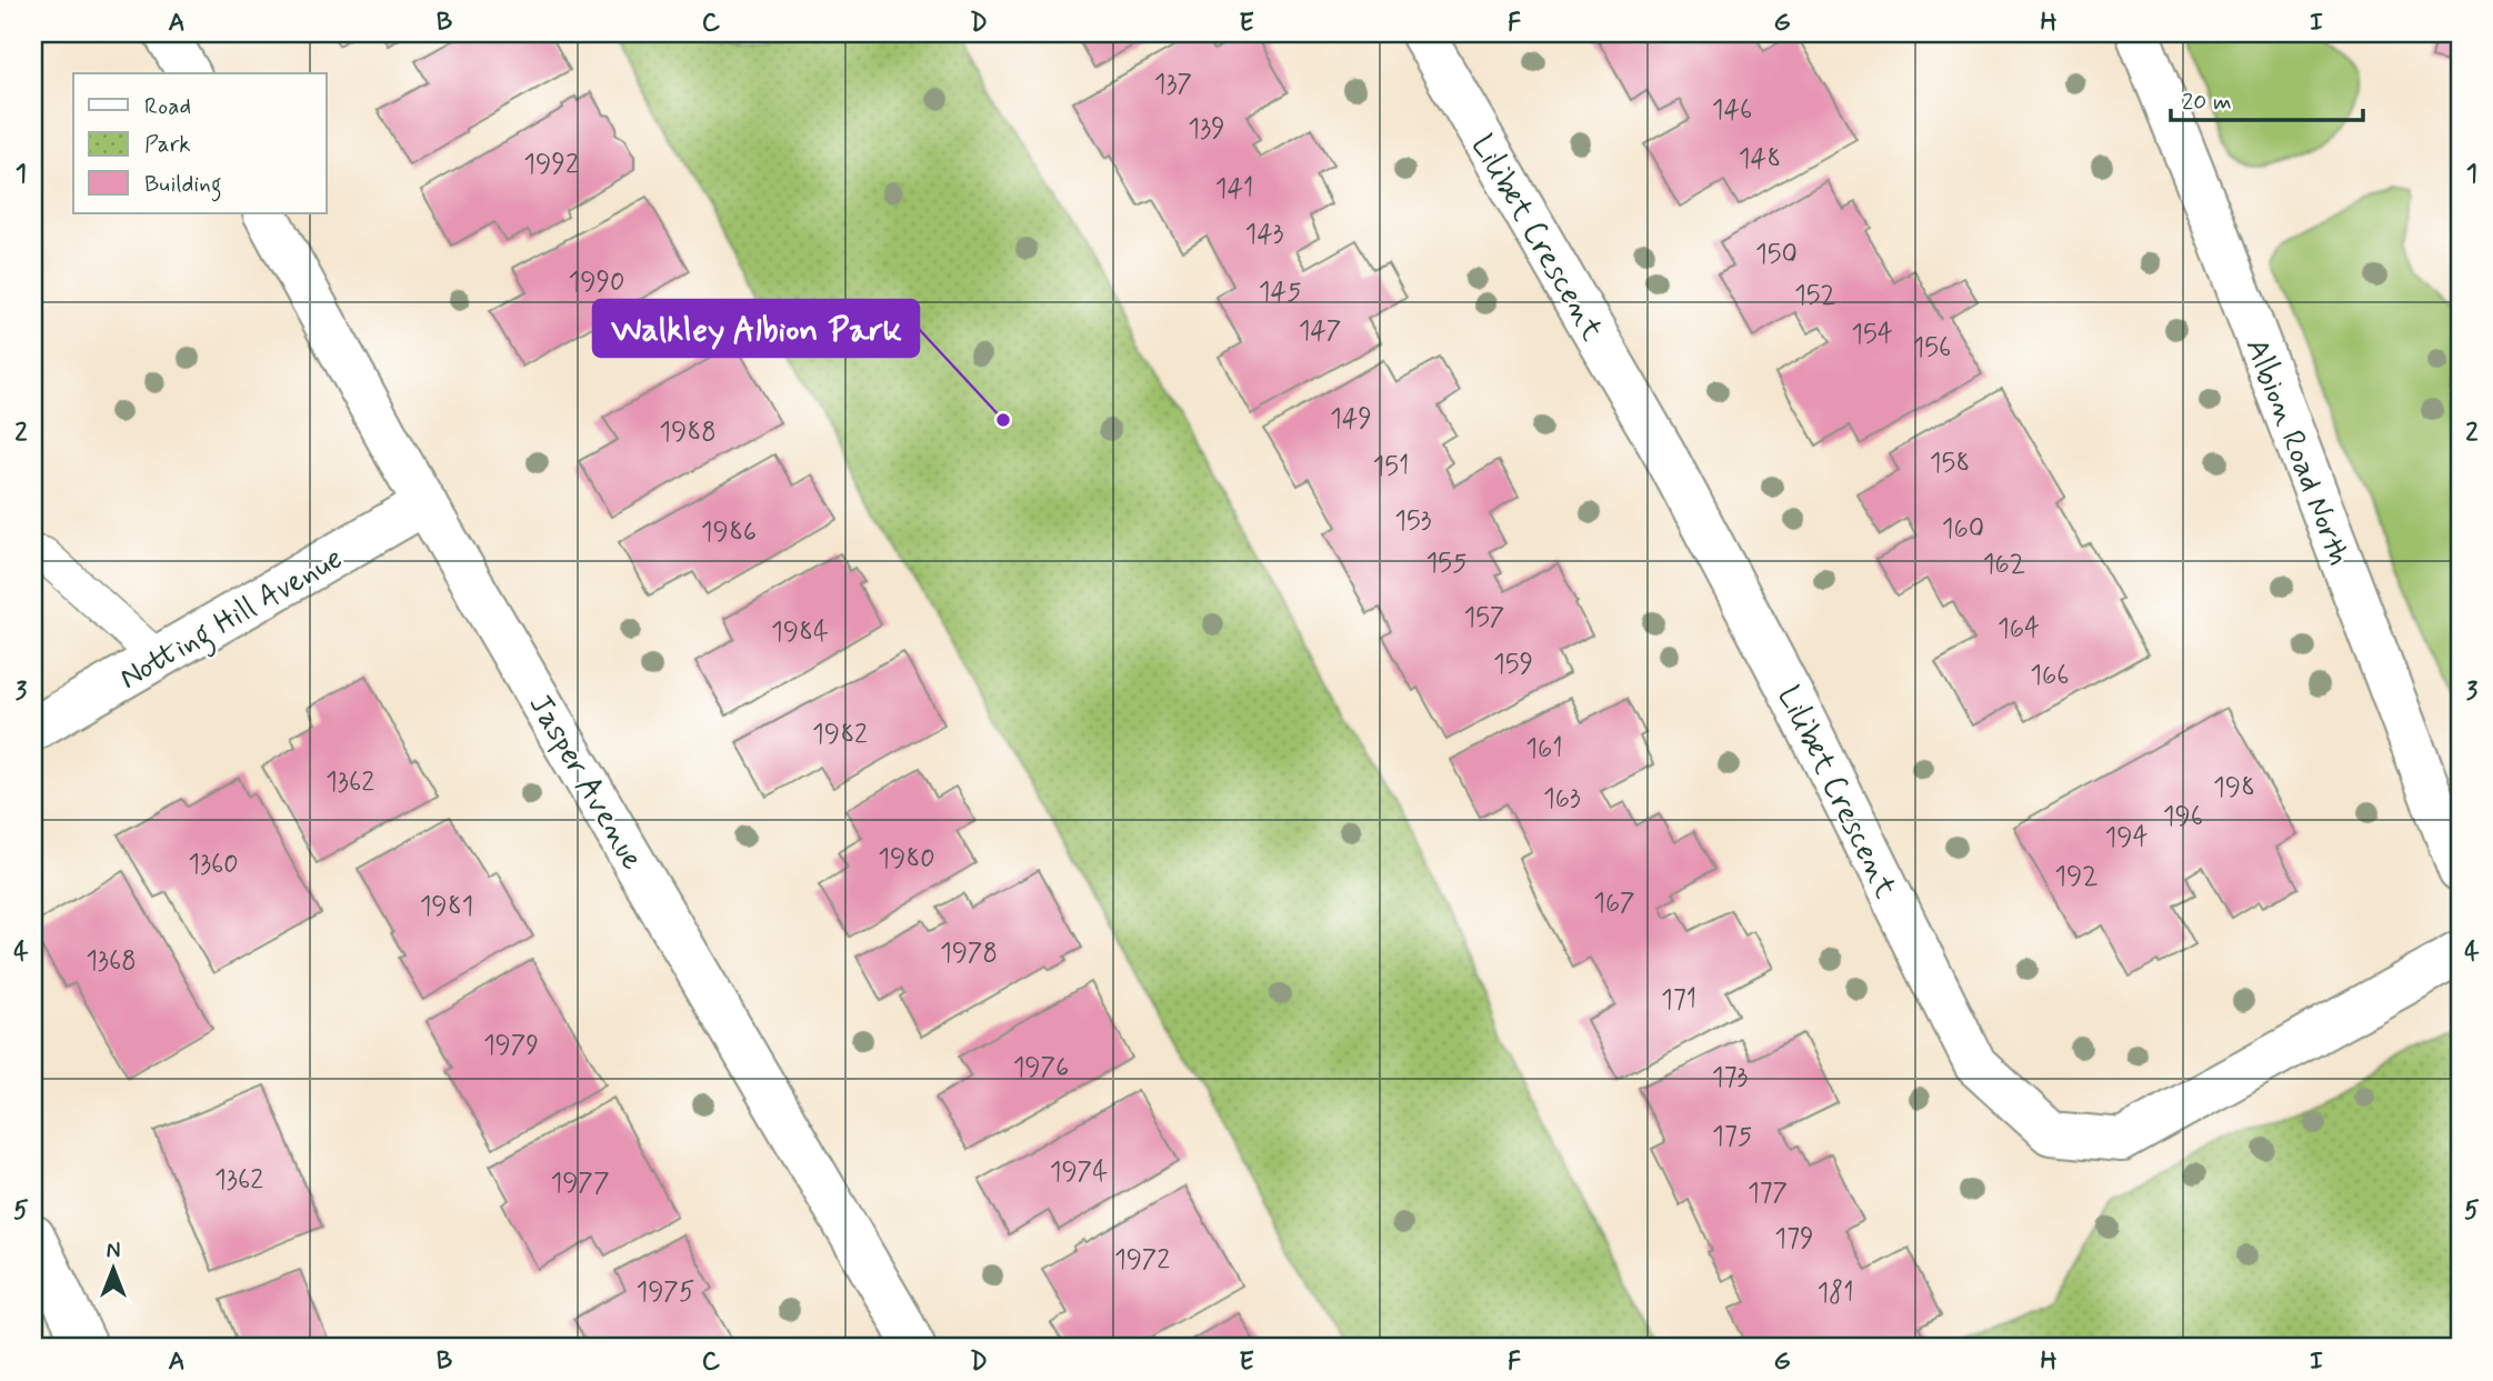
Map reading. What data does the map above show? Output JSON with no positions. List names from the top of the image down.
{
  "streets": {
    "street": [
      "Lilibet Crescent",
      "Albion Road North",
      "Notting Hill Avenue",
      "Jasper Avenue"
    ]
  },
  "crossings": [
    ["Notting Hill Avenue", "Jasper Avenue"]
  ],
  "places": ["Walkley Albion Park"],
  "house_numbers": [
    "137",
    "146",
    "139",
    "148",
    "1992",
    "141",
    "143",
    "150",
    "1990",
    "145",
    "152",
    "147",
    "154",
    "156",
    "149",
    "1988",
    "158",
    "151",
    "153",
    "160",
    "1986",
    "155",
    "162",
    "157",
    "164",
    "1984",
    "159",
    "166",
    "1982",
    "161",
    "1362",
    "198",
    "163",
    "196",
    "194",
    "1980",
    "1360",
    "192",
    "167",
    "1981",
    "1978",
    "1368",
    "171",
    "1979",
    "1976",
    "173",
    "175",
    "1974",
    "1362",
    "1977",
    "177",
    "179",
    "1972",
    "1975",
    "181"
  ],
  "legend": ["Road", "Park", "Building"],
  "scale_bar": "20 m",
  "north": "top",
  "grid": {
    "columns": [
      "A",
      "B",
      "C",
      "D",
      "E",
      "F",
      "G",
      "H",
      "I"
    ],
    "rows": [
      "1",
      "2",
      "3",
      "4",
      "5"
    ]
  }
}
